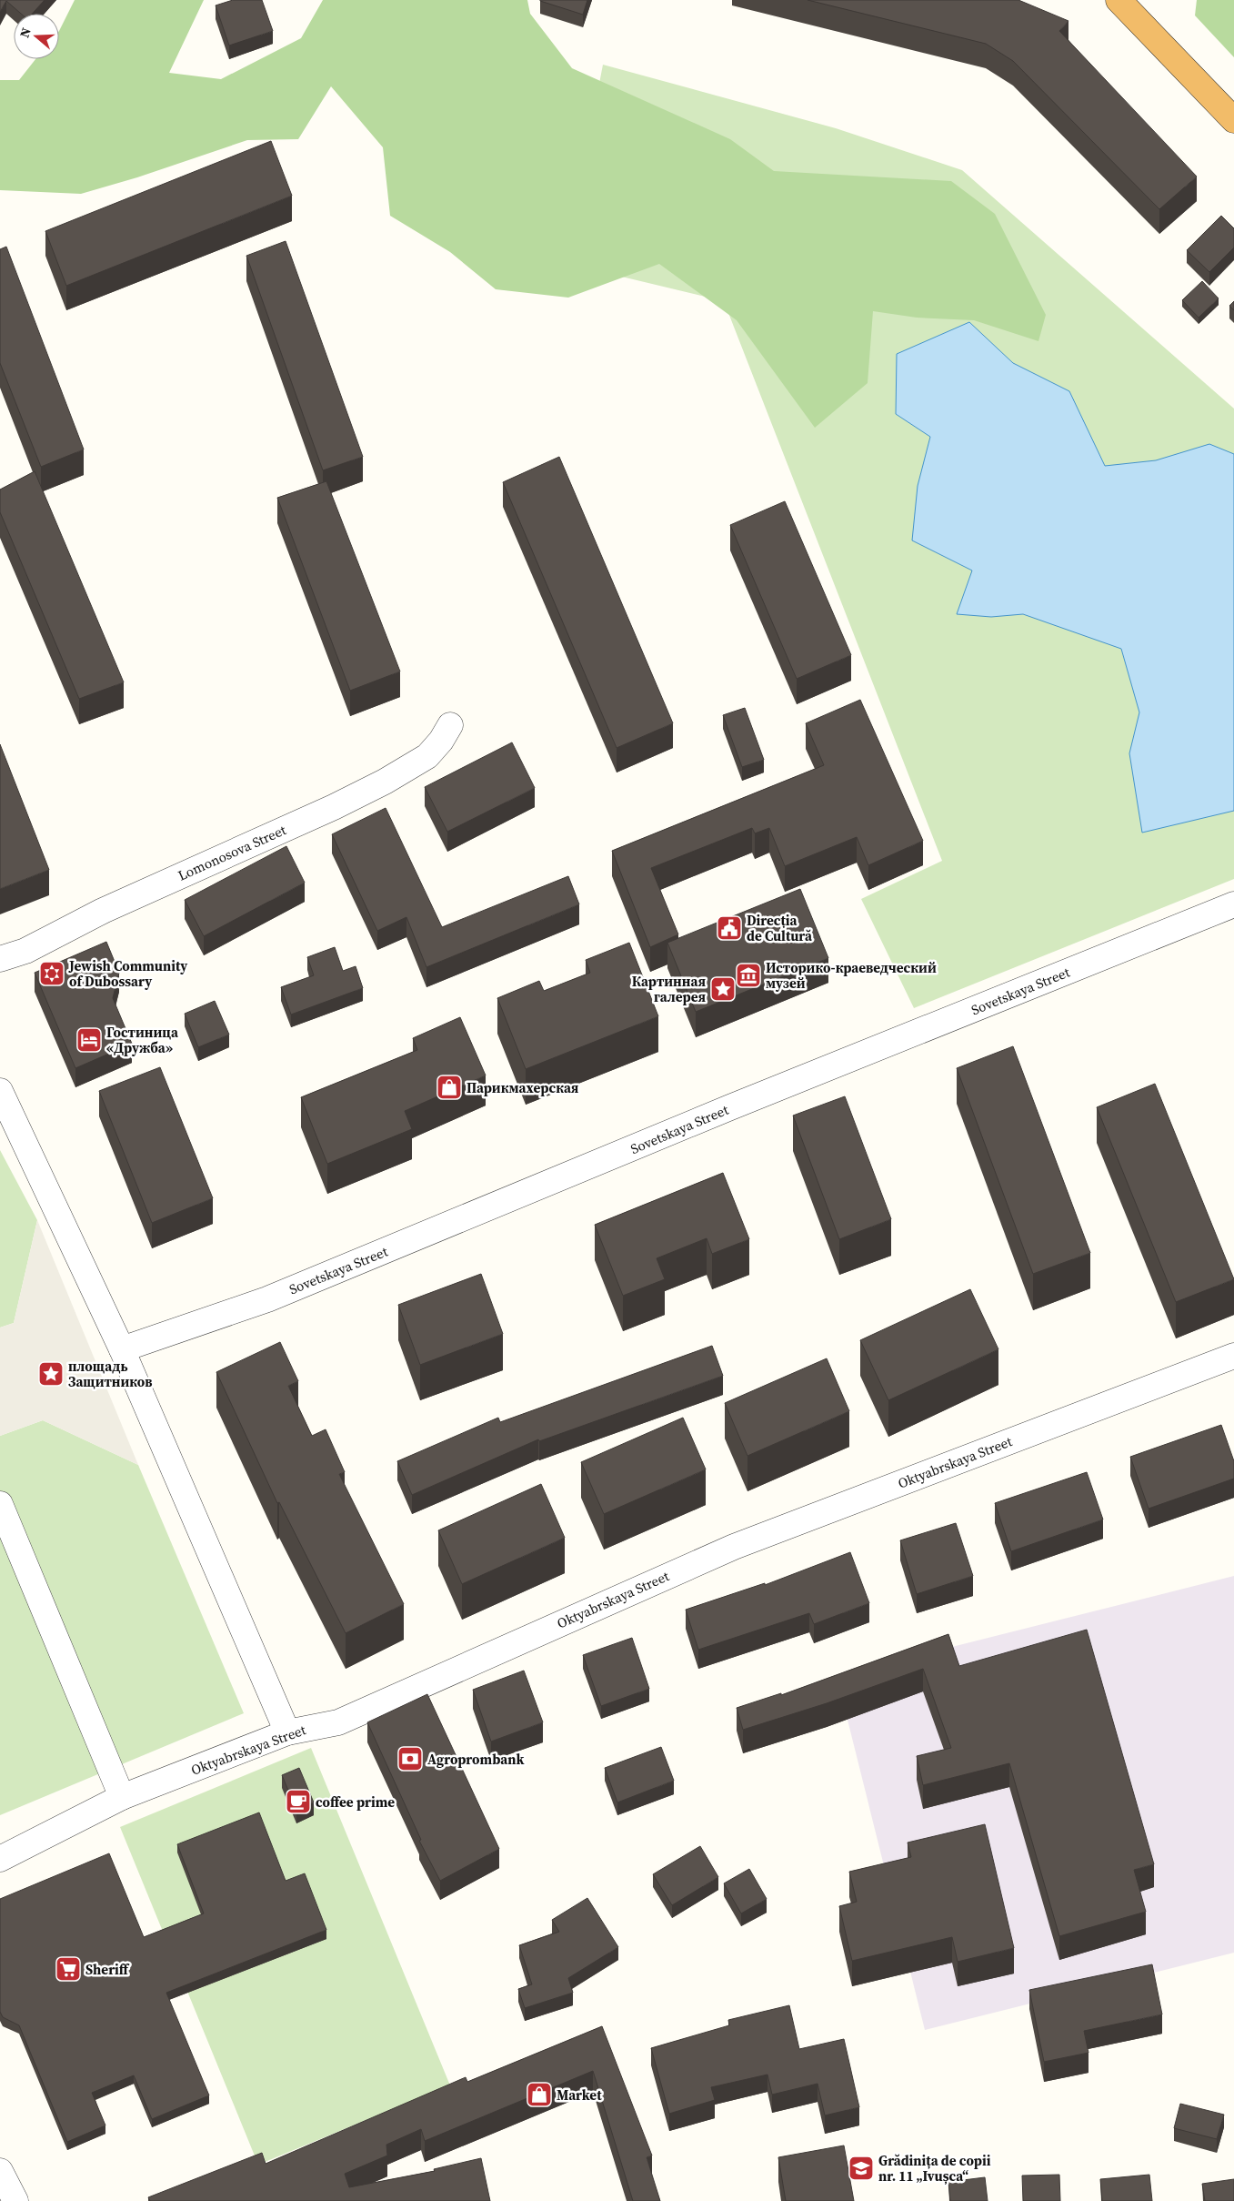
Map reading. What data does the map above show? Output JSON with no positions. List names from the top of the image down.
{
  "streets": {
    "street": ["Lomonosova Street", "Sovetskaya Street", "Oktyabrskaya Street"]
  },
  "places": {
    "public building": ["Direcția de Cultură"],
    "synagogue": ["Jewish Community of Dubossary"],
    "museum": ["Историко-краеведческий музей"],
    "place": ["Картинная галерея", "площадь Защитников"],
    "hotel": ["Гостиница «Дружба»"],
    "shop": ["Парикмахерская", "Market"],
    "bank": ["Agroprombank"],
    "cafe": ["coffee prime"],
    "supermarket": ["Sheriff"],
    "school or university": ["Grădinița de copii nr. 11 „Ivușca“"]
  },
  "north": "left"
}
